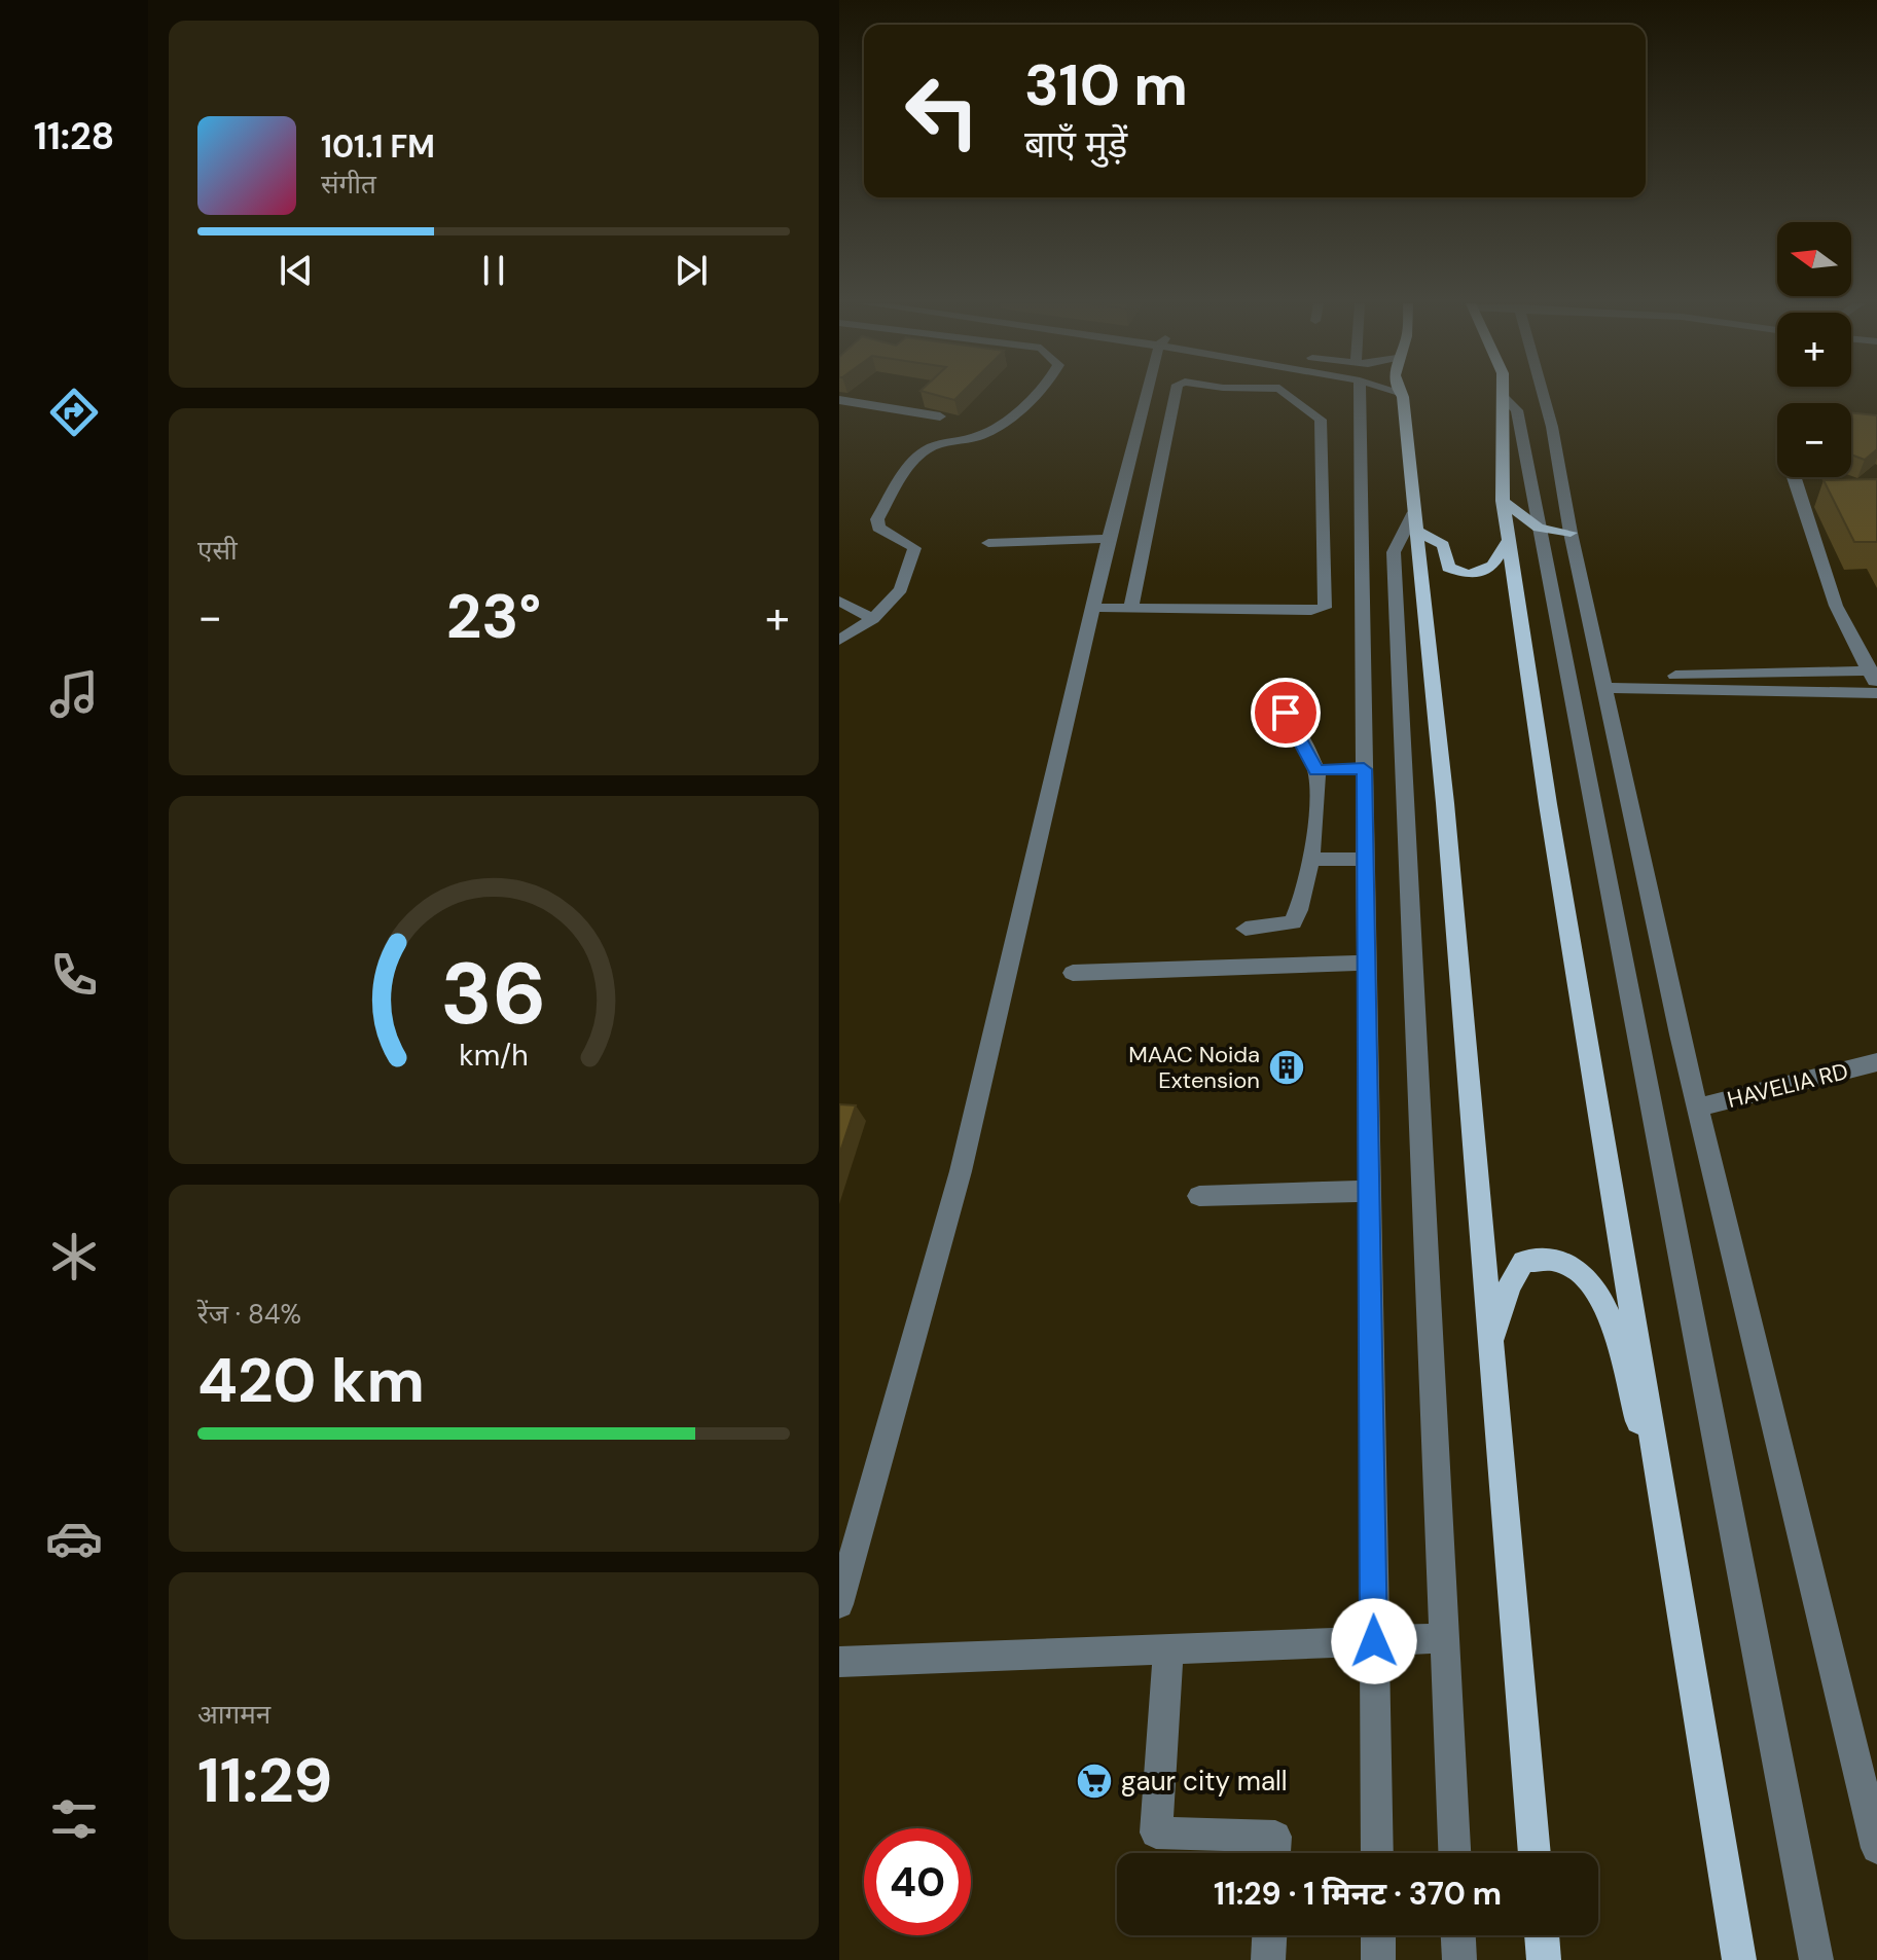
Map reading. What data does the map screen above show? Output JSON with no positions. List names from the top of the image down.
{
  "streets": {
    "street": ["HAVELIA RD"]
  },
  "places": {
    "building": ["MAAC Noida Extension"],
    "supermarket": ["gaur city mall"]
  },
  "north": "left",
  "page": {
    "tabs": "11:28",
    "turn": ["310 m", "बाएँ मुड़ें"],
    "song": ["101.1 FM", "संगीत"],
    "map_buttons": ["+", "−"],
    "tile": [
      "एसी",
      ["रेंज · 84%", "420 km"],
      ["आगमन", "11:29"]
    ],
    "heat": ["−", "23°", "+"],
    "limit": "40",
    "trip": "11:29 · 1 मिनट · 370 m",
    "gauge": ["36", "km/h"]
  }
}
